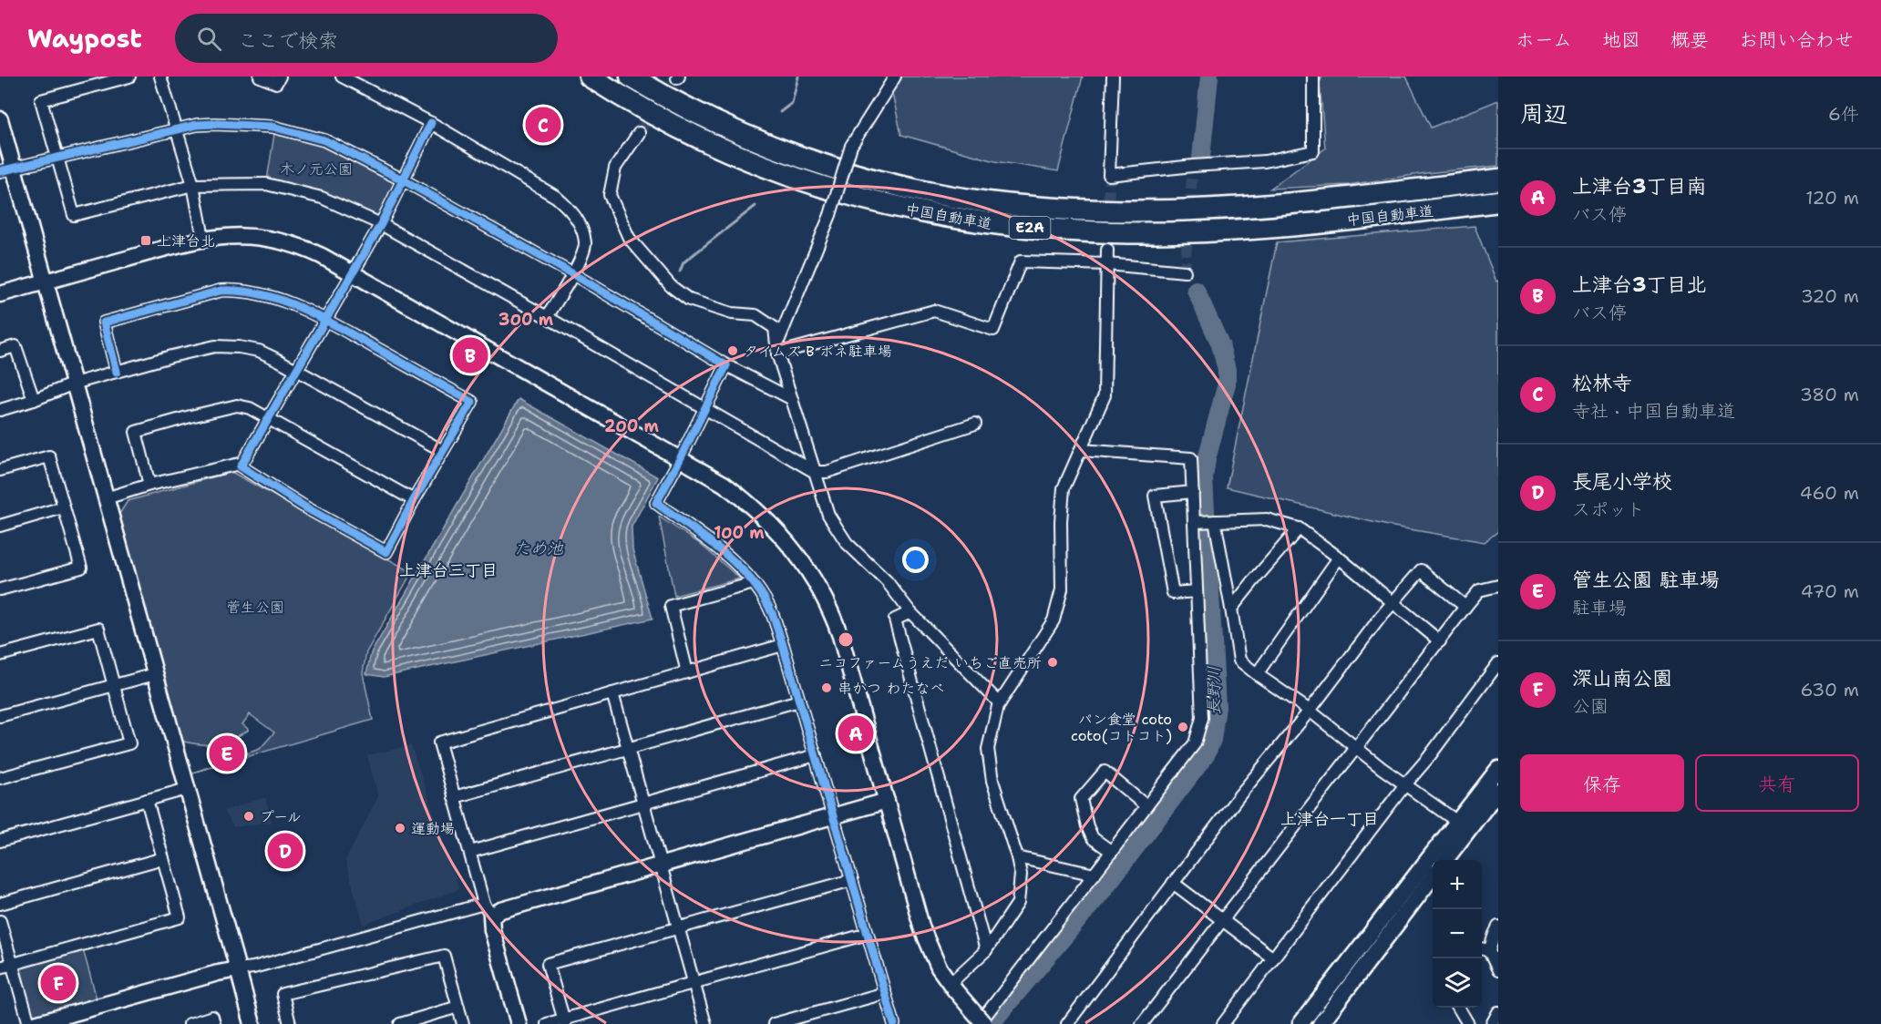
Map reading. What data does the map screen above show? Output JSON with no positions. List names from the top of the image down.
{
  "streets": {
    "highway": ["中国自動車道", "E2A"]
  },
  "districts": ["上津台三丁目", "上津台一丁目"],
  "water": ["ため池", "長野川"],
  "parks": ["木ノ元公園", "菅生公園"],
  "places": {
    "transit": ["上津台北"],
    "other": [
      "タイムズ B ポネ駐車場",
      "ニコファームうえだ いちご直売所",
      "串かつ わたなべ",
      "パン食堂 coto coto(コトコト)",
      "プール",
      "運動場"
    ]
  },
  "page": {
    "header": "Waypost",
    "search": "ここで検索",
    "nav": [
      "ホーム",
      "地図",
      "概要",
      "お問い合わせ"
    ],
    "heading": ["周辺", "6件"],
    "pins": [
      "C",
      "B",
      "A",
      "E",
      "D",
      "F"
    ],
    "list": [
      {
        "mark": "A",
        "name": "上津台3丁目南",
        "note": "バス停",
        "value": "120 m"
      },
      {
        "mark": "B",
        "name": "上津台3丁目北",
        "note": "バス停",
        "value": "320 m"
      },
      {
        "mark": "C",
        "name": "松林寺",
        "note": "寺社 · 中国自動車道",
        "value": "380 m"
      },
      {
        "mark": "D",
        "name": "長尾小学校",
        "note": "スポット",
        "value": "460 m"
      },
      {
        "mark": "E",
        "name": "管生公園 駐車場",
        "note": "駐車場",
        "value": "470 m"
      },
      {
        "mark": "F",
        "name": "深山南公園",
        "note": "公園",
        "value": "630 m"
      }
    ],
    "buttons": ["保存", "共有"],
    "map_buttons": ["+", "−"]
  },
  "rings": ["300 m", "200 m", "100 m"]
}
